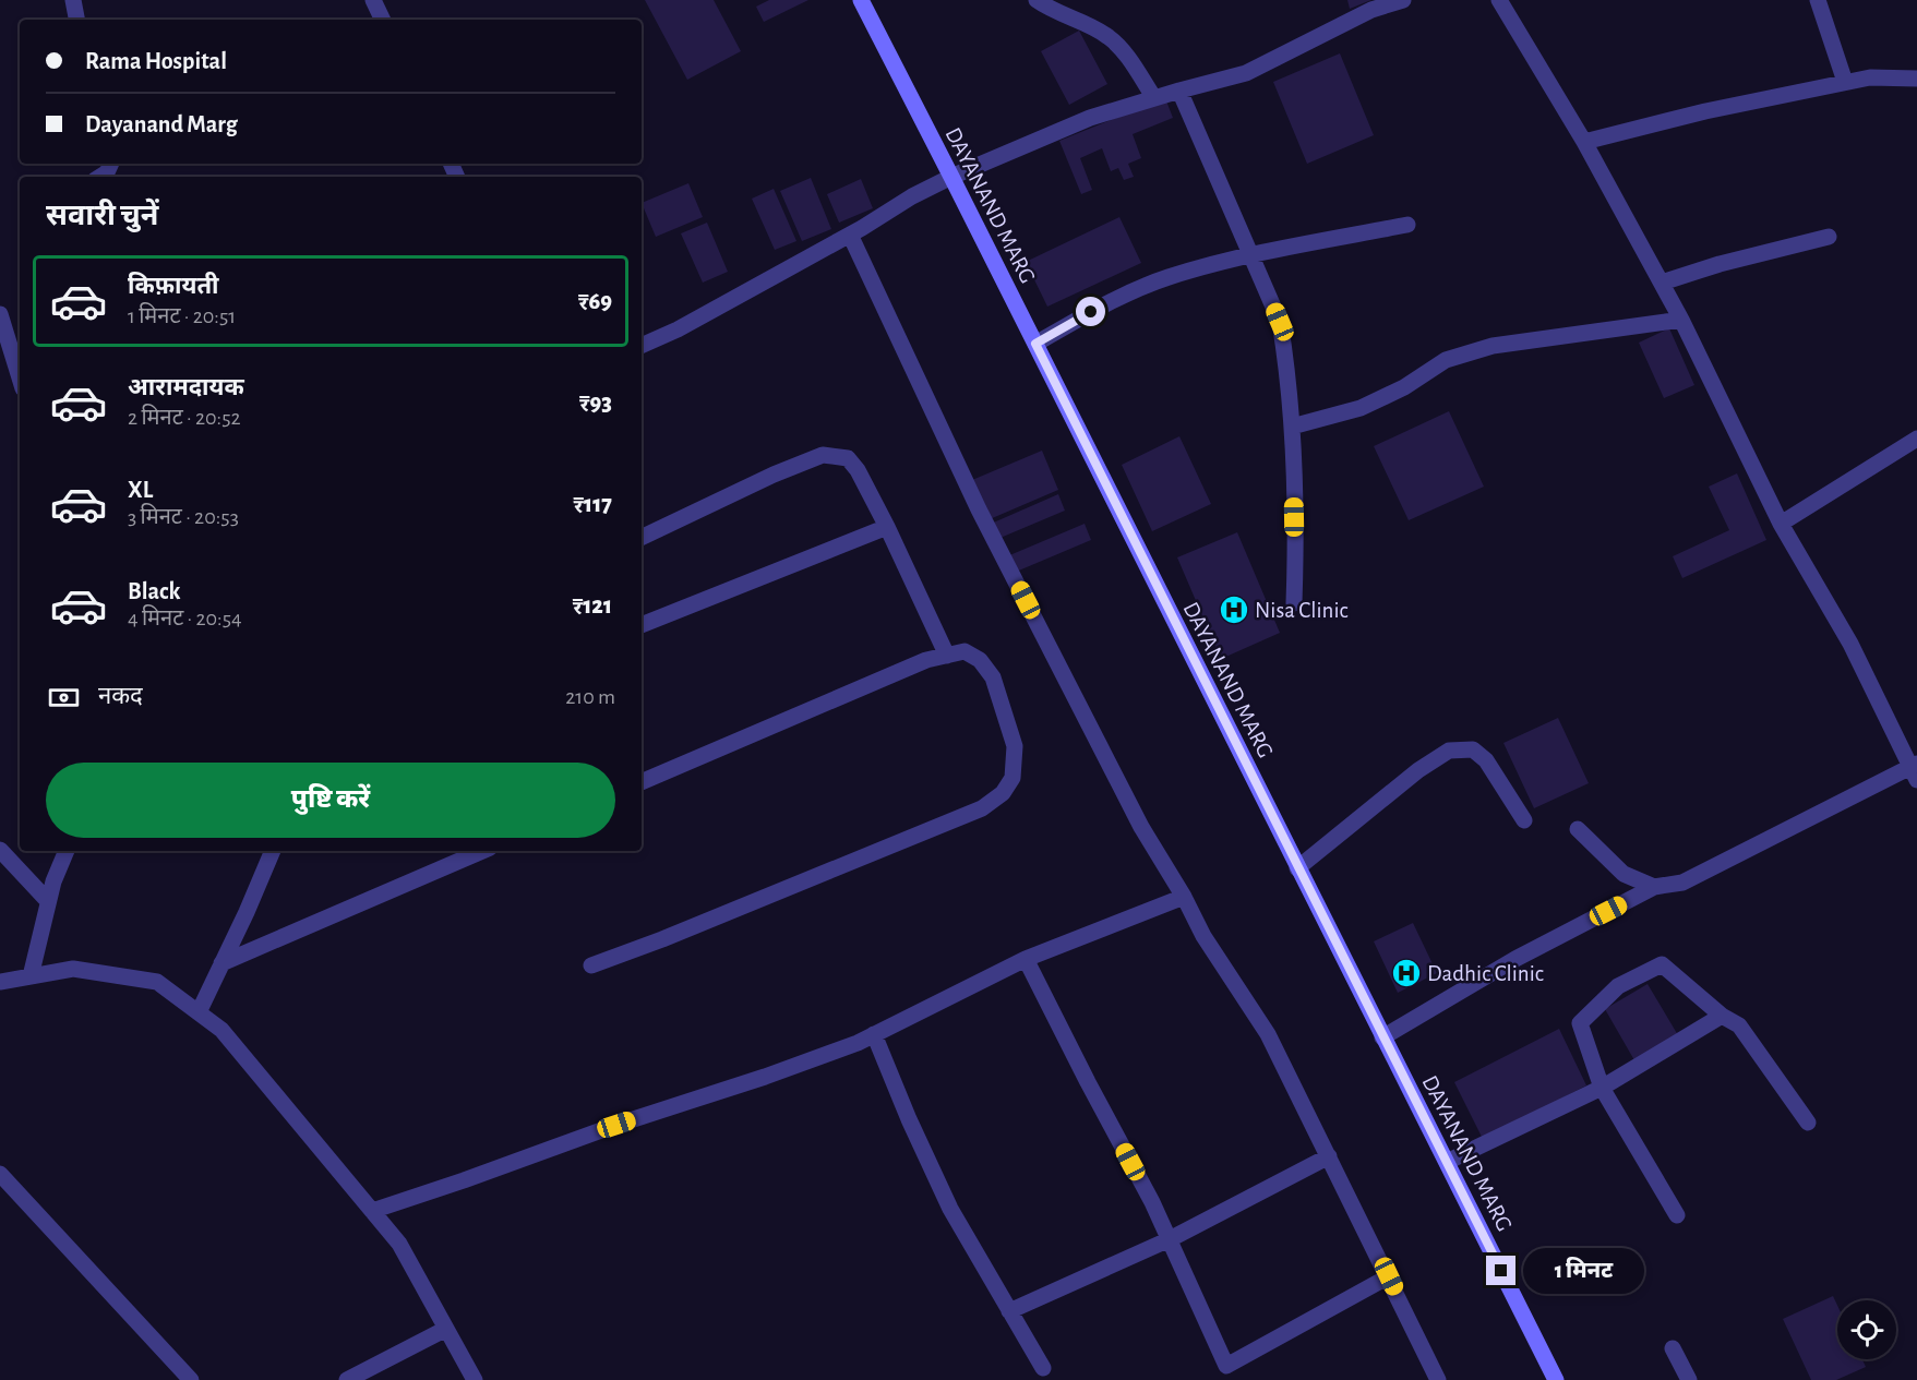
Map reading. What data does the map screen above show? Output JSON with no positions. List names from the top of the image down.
{
  "streets": {
    "street": ["DAYANAND MARG"]
  },
  "places": {
    "hospital": ["Nisa Clinic", "Dadhic Clinic"]
  },
  "page": {
    "banner": ["Rama Hospital", "Dayanand Marg"],
    "heading": "सवारी चुनें",
    "list": [
      {
        "name": "किफ़ायती",
        "note": "1 मिनट · 20:51",
        "value": "₹69"
      },
      {
        "name": "आरामदायक",
        "note": "2 मिनट · 20:52",
        "value": "₹93"
      },
      {
        "name": "XL",
        "note": "3 मिनट · 20:53",
        "value": "₹117"
      },
      {
        "name": "Black",
        "note": "4 मिनट · 20:54",
        "value": "₹121"
      }
    ],
    "pay": ["नकद", "210 m"],
    "buttons": "पुष्टि करें",
    "bubble": "1 मिनट"
  }
}
